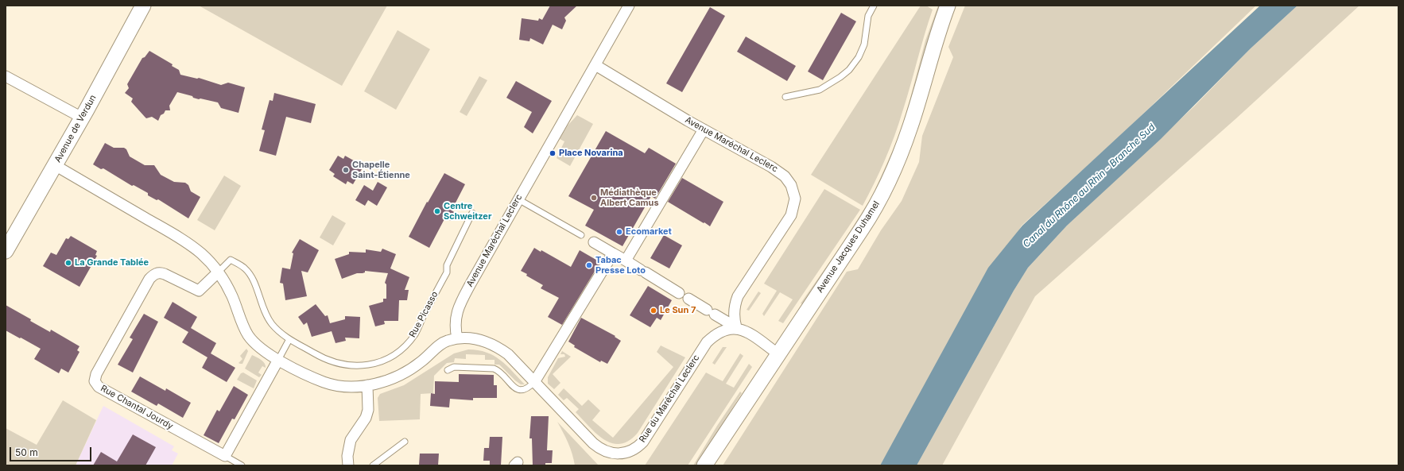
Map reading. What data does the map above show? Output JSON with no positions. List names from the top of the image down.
{
  "streets": {
    "main road": ["Avenue de Verdun", "Avenue Jacques Duhamel"],
    "street": ["Avenue Maréchal Leclerc", "Rue du Maréchal Leclerc", "Rue Chantal Jourdy"],
    "lane": ["Rue Picasso"]
  },
  "crossings": [
    ["Avenue de Verdun", "Rue du Maréchal Leclerc"],
    ["Avenue Maréchal Leclerc", "Rue du Maréchal Leclerc"],
    ["Rue Picasso", "Rue du Maréchal Leclerc"],
    ["Rue Picasso", "Rue Chantal Jourdy"],
    ["Rue du Maréchal Leclerc", "Rue Chantal Jourdy"]
  ],
  "water": ["Canal du Rhône au Rhin - Branche Sud"],
  "places": [
    "Place Novarina",
    "Chapelle Saint-Étienne",
    "Médiathèque Albert Camus",
    "Centre Schweitzer",
    "Ecomarket",
    "La Grande Tablée",
    "Tabac Presse Loto",
    "Le Sun 7"
  ],
  "scale_bar": "50 m"
}
